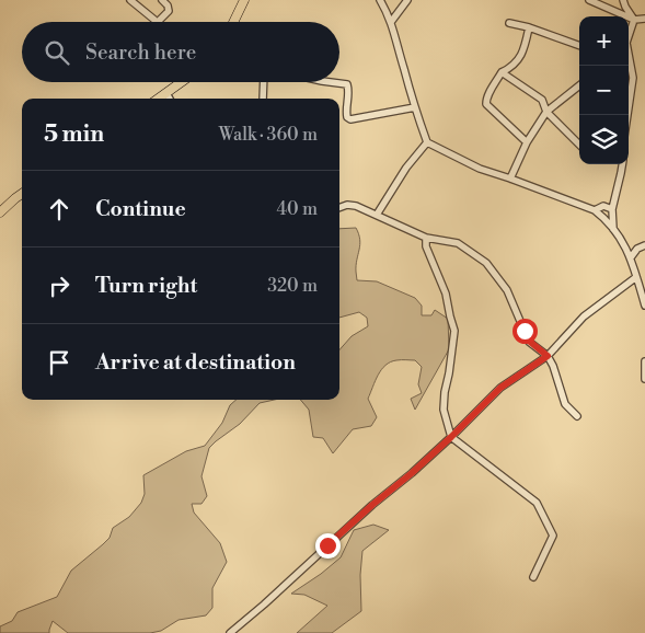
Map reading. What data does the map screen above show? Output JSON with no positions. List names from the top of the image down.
{
  "page": {
    "map_buttons": ["+", "−"],
    "search": "Search here",
    "heading": ["5 min", "Walk · 360 m"],
    "list": [
      ["Continue", "40 m"],
      ["Turn right", "320 m"],
      "Arrive at destination"
    ]
  }
}
